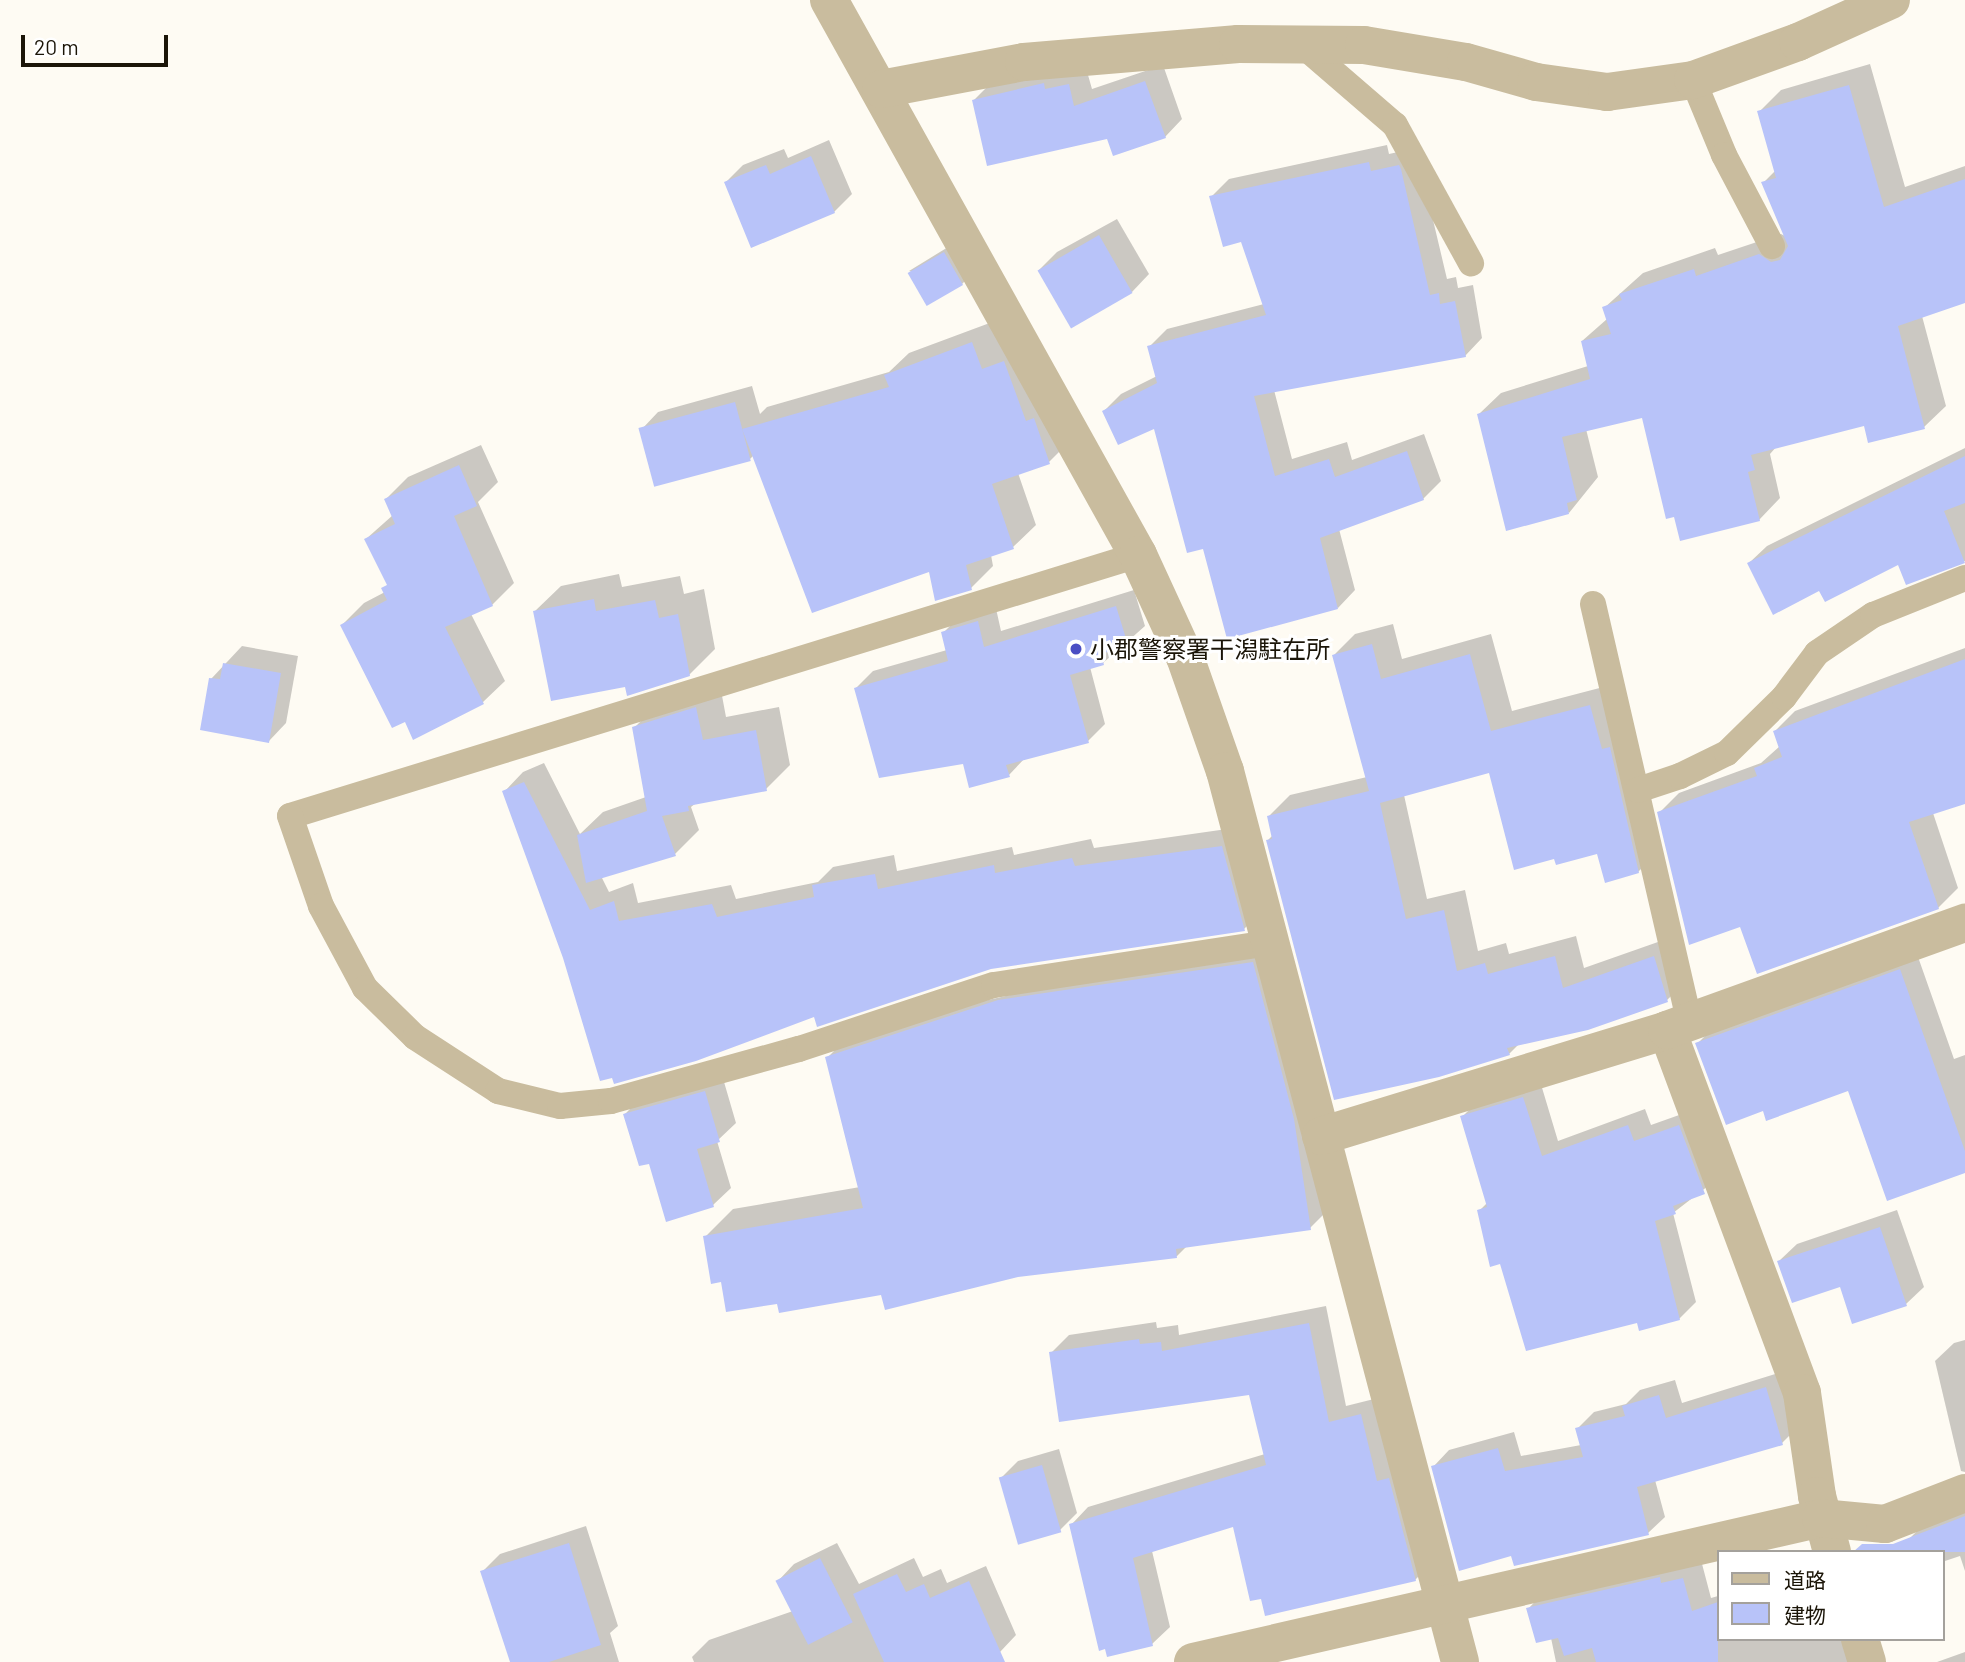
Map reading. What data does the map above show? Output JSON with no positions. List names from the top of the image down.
{
  "places": ["小郡警察署干潟駐在所"],
  "legend": ["道路", "建物"],
  "scale_bar": "20 m"
}
